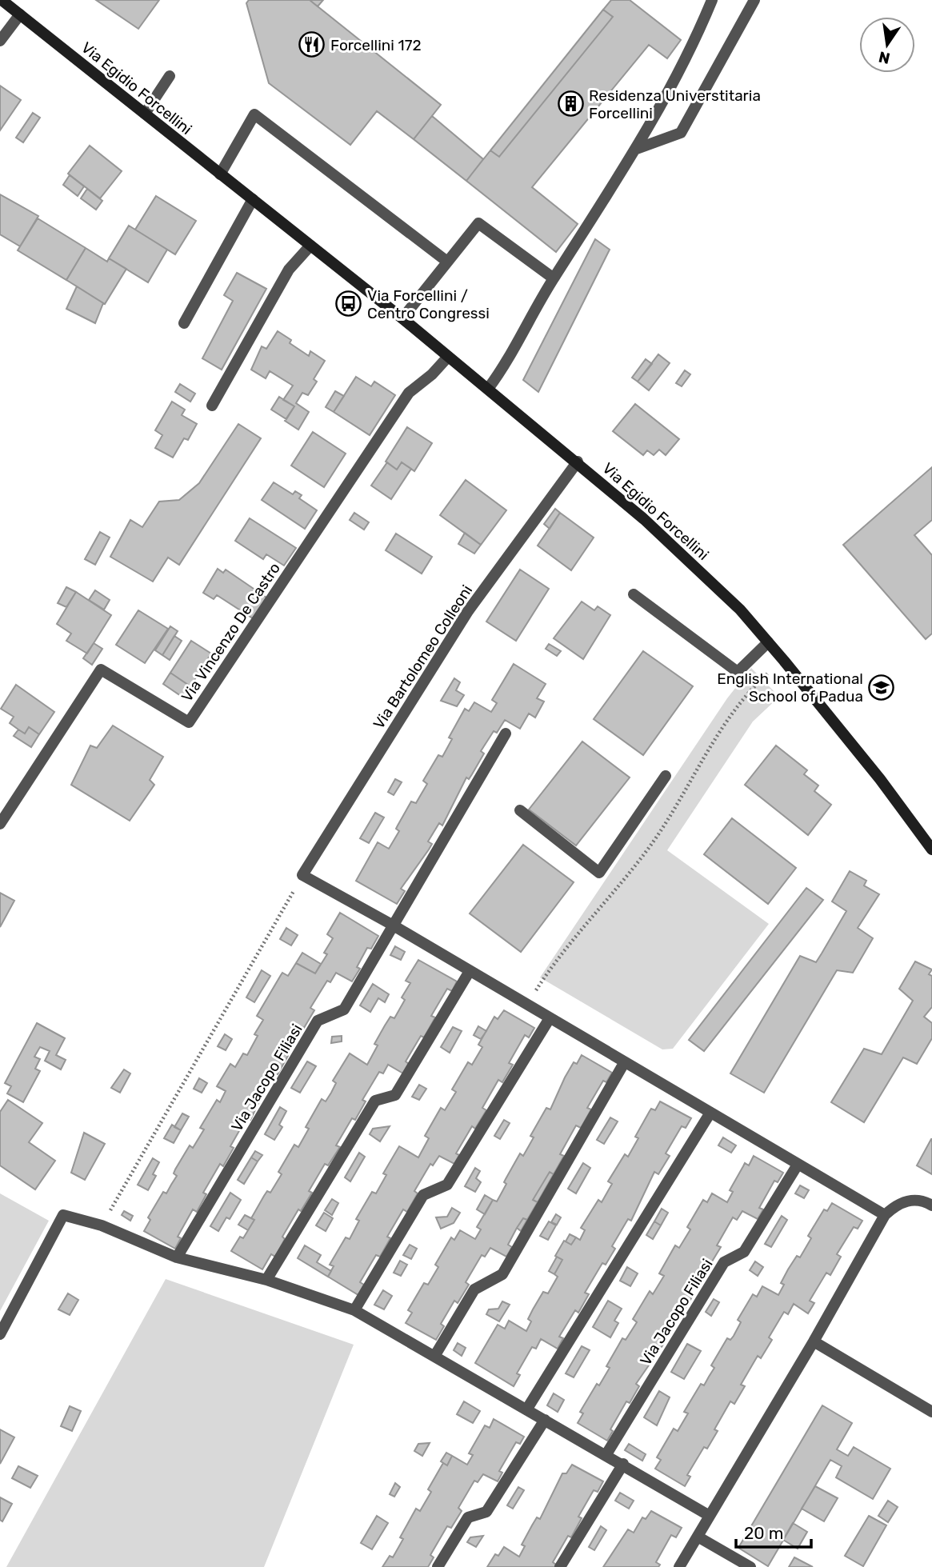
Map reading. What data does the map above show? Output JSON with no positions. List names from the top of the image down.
{
  "streets": {
    "street": [
      "Via Egidio Forcellini",
      "Via Vincenzo De Castro",
      "Via Bartolomeo Colleoni",
      "Via Jacopo Filiasi"
    ]
  },
  "crossings": [
    ["Via Egidio Forcellini", "Via Vincenzo De Castro"],
    ["Via Egidio Forcellini", "Via Bartolomeo Colleoni"]
  ],
  "places": {
    "restaurant": ["Forcellini 172"],
    "building": ["Residenza Universtitaria Forcellini"],
    "bus stop": ["Via Forcellini / Centro Congressi"],
    "school or university": ["English International School of Padua"]
  },
  "scale_bar": "20 m",
  "north": "bottom"
}
